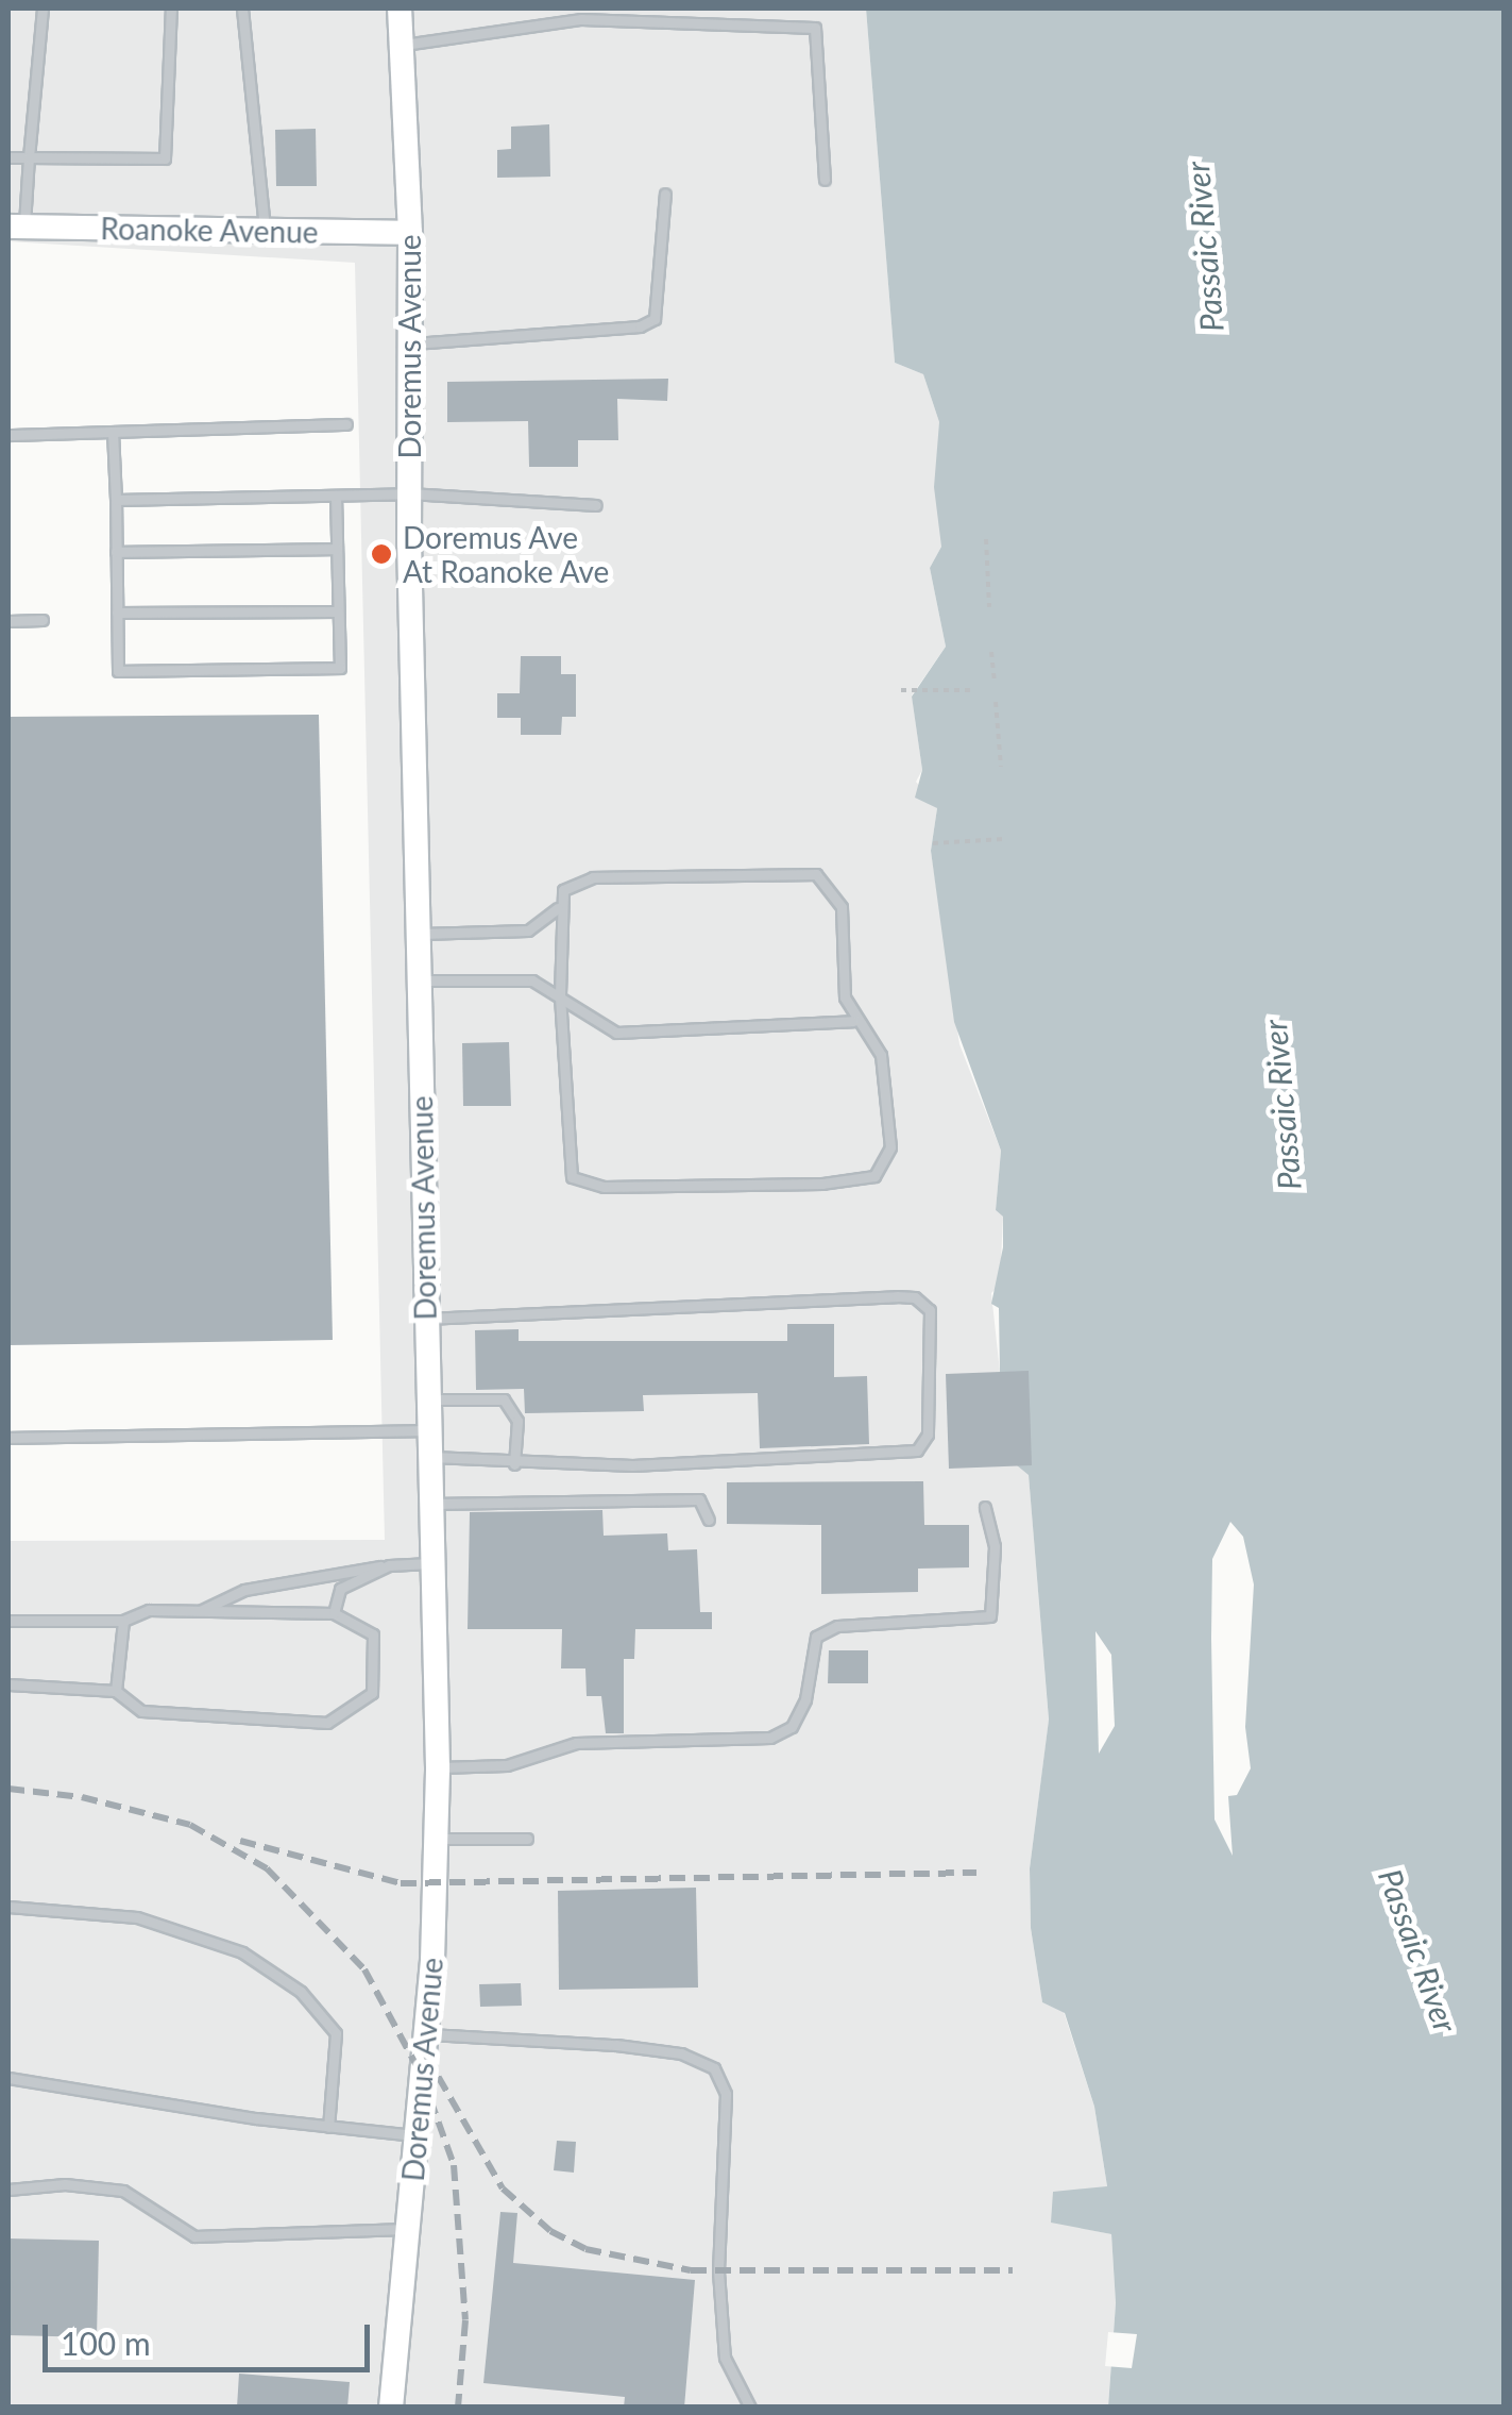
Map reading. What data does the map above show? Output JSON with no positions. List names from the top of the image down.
{
  "streets": {
    "main road": ["Roanoke Avenue", "Doremus Avenue"]
  },
  "crossings": [
    ["Roanoke Avenue", "Doremus Avenue"]
  ],
  "water": ["Passaic River"],
  "places": ["Doremus Ave At Roanoke Ave"],
  "scale_bar": "100 m"
}
